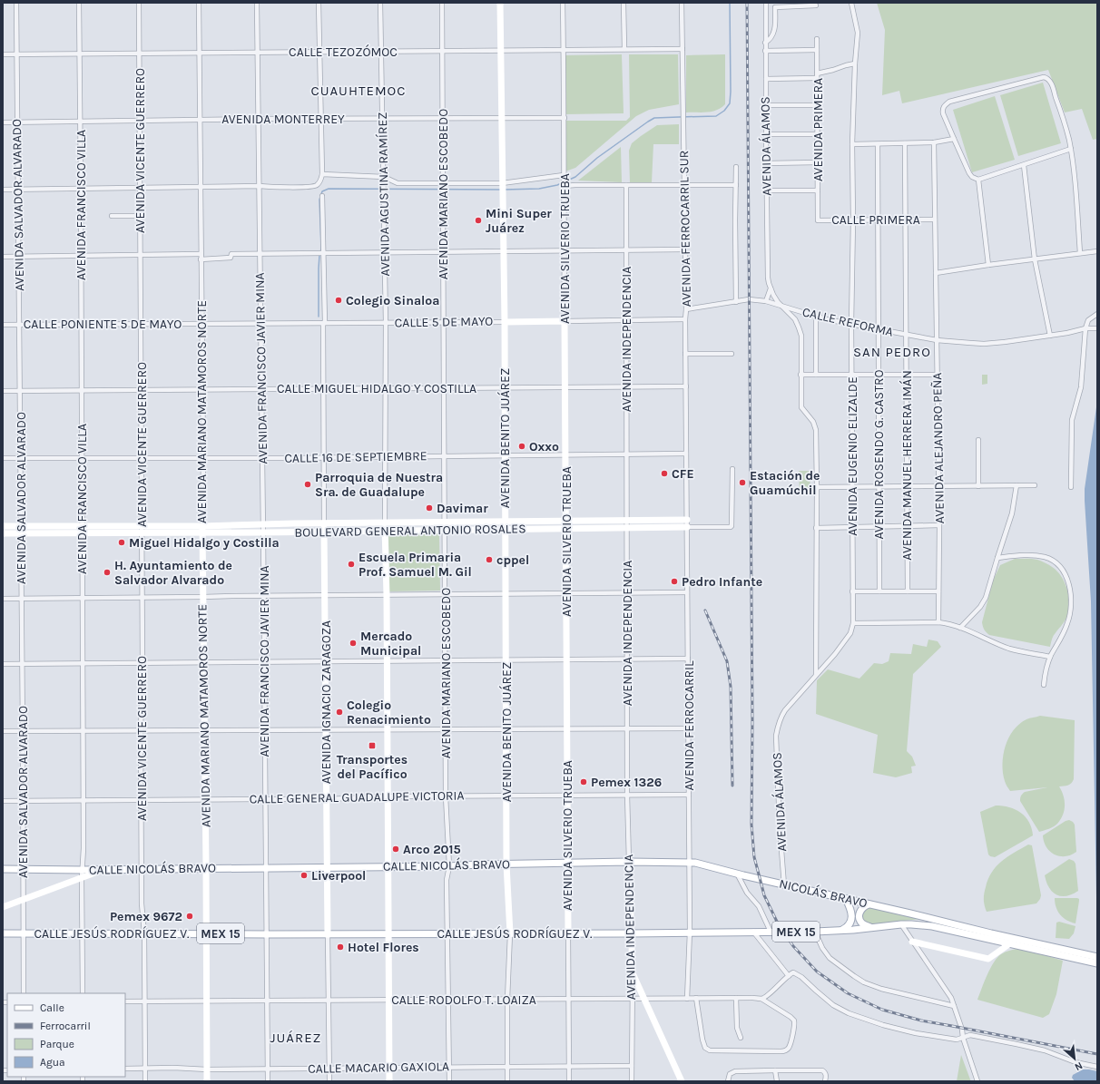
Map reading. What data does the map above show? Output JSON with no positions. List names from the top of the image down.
{
  "streets": {
    "street": [
      "CALLE TEZOZÓMOC",
      "AVENIDA MONTERREY",
      "AVENIDA PRIMERA",
      "AVENIDA ÁLAMOS",
      "AVENIDA VICENTE GUERRERO",
      "AVENIDA AGUSTINA RAMÍREZ",
      "AVENIDA MARIANO ESCOBEDO",
      "AVENIDA SALVADOR ALVARADO",
      "AVENIDA FRANCISCO VILLA",
      "CALLE PRIMERA",
      "AVENIDA FERROCARRIL SUR",
      "AVENIDA SILVERIO TRUEBA",
      "CALLE 5 DE MAYO",
      "CALLE REFORMA",
      "CALLE PONIENTE 5 DE MAYO",
      "AVENIDA INDEPENDENCIA",
      "AVENIDA FRANCISCO JAVIER MINA",
      "CALLE MIGUEL HIDALGO Y COSTILLA",
      "AVENIDA MARIANO MATAMOROS NORTE",
      "AVENIDA BENITO JUÁREZ",
      "AVENIDA ALEJANDRO PEÑA",
      "AVENIDA ROSENDO G. CASTRO",
      "AVENIDA EUGENIO ELIZALDE",
      "CALLE 16 DE SEPTIEMBRE",
      "AVENIDA MANUEL HERRERA IMÁN",
      "BOULEVARD GENERAL ANTONIO ROSALES",
      "AVENIDA IGNACIO ZARAGOZA",
      "AVENIDA FERROCARRIL",
      "CALLE GENERAL GUADALUPE VICTORIA",
      "CALLE NICOLÁS BRAVO",
      "NICOLÁS BRAVO",
      "MEX 15",
      "CALLE JESÚS RODRÍGUEZ V.",
      "CALLE RODOLFO T. LOAIZA",
      "CALLE MACARIO GAXIOLA"
    ]
  },
  "crossings": [
    ["CALLE TEZOZÓMOC", "AVENIDA VICENTE GUERRERO"],
    ["CALLE TEZOZÓMOC", "AVENIDA AGUSTINA RAMÍREZ"],
    ["CALLE TEZOZÓMOC", "AVENIDA MARIANO ESCOBEDO"],
    ["CALLE TEZOZÓMOC", "AVENIDA SALVADOR ALVARADO"],
    ["CALLE TEZOZÓMOC", "AVENIDA FRANCISCO VILLA"],
    ["CALLE TEZOZÓMOC", "AVENIDA FERROCARRIL SUR"],
    ["CALLE TEZOZÓMOC", "AVENIDA SILVERIO TRUEBA"],
    ["CALLE TEZOZÓMOC", "AVENIDA FRANCISCO JAVIER MINA"],
    ["CALLE TEZOZÓMOC", "AVENIDA MARIANO MATAMOROS NORTE"],
    ["CALLE TEZOZÓMOC", "AVENIDA BENITO JUÁREZ"],
    ["AVENIDA MONTERREY", "AVENIDA VICENTE GUERRERO"],
    ["AVENIDA MONTERREY", "AVENIDA AGUSTINA RAMÍREZ"],
    ["AVENIDA MONTERREY", "AVENIDA MARIANO ESCOBEDO"],
    ["AVENIDA MONTERREY", "AVENIDA SALVADOR ALVARADO"],
    ["AVENIDA MONTERREY", "AVENIDA FRANCISCO VILLA"],
    ["AVENIDA MONTERREY", "AVENIDA SILVERIO TRUEBA"],
    ["AVENIDA MONTERREY", "AVENIDA FRANCISCO JAVIER MINA"],
    ["AVENIDA MONTERREY", "AVENIDA MARIANO MATAMOROS NORTE"],
    ["AVENIDA MONTERREY", "AVENIDA BENITO JUÁREZ"],
    ["AVENIDA PRIMERA", "CALLE PRIMERA"],
    ["AVENIDA ÁLAMOS", "CALLE REFORMA"],
    ["AVENIDA ÁLAMOS", "AVENIDA EUGENIO ELIZALDE"],
    ["AVENIDA ÁLAMOS", "NICOLÁS BRAVO"],
    ["AVENIDA VICENTE GUERRERO", "CALLE PONIENTE 5 DE MAYO"],
    ["AVENIDA VICENTE GUERRERO", "CALLE MIGUEL HIDALGO Y COSTILLA"],
    ["AVENIDA VICENTE GUERRERO", "CALLE 16 DE SEPTIEMBRE"],
    ["AVENIDA VICENTE GUERRERO", "BOULEVARD GENERAL ANTONIO ROSALES"],
    ["AVENIDA VICENTE GUERRERO", "CALLE GENERAL GUADALUPE VICTORIA"],
    ["AVENIDA VICENTE GUERRERO", "CALLE NICOLÁS BRAVO"],
    ["AVENIDA VICENTE GUERRERO", "CALLE JESÚS RODRÍGUEZ V."],
    ["AVENIDA VICENTE GUERRERO", "CALLE RODOLFO T. LOAIZA"],
    ["AVENIDA VICENTE GUERRERO", "CALLE MACARIO GAXIOLA"],
    ["AVENIDA AGUSTINA RAMÍREZ", "CALLE 5 DE MAYO"],
    ["AVENIDA AGUSTINA RAMÍREZ", "CALLE MIGUEL HIDALGO Y COSTILLA"],
    ["AVENIDA AGUSTINA RAMÍREZ", "CALLE 16 DE SEPTIEMBRE"],
    ["AVENIDA AGUSTINA RAMÍREZ", "BOULEVARD GENERAL ANTONIO ROSALES"],
    ["AVENIDA AGUSTINA RAMÍREZ", "CALLE GENERAL GUADALUPE VICTORIA"],
    ["AVENIDA AGUSTINA RAMÍREZ", "CALLE NICOLÁS BRAVO"],
    ["AVENIDA AGUSTINA RAMÍREZ", "CALLE JESÚS RODRÍGUEZ V."],
    ["AVENIDA AGUSTINA RAMÍREZ", "CALLE RODOLFO T. LOAIZA"],
    ["AVENIDA AGUSTINA RAMÍREZ", "CALLE MACARIO GAXIOLA"],
    ["AVENIDA MARIANO ESCOBEDO", "CALLE 5 DE MAYO"],
    ["AVENIDA MARIANO ESCOBEDO", "CALLE MIGUEL HIDALGO Y COSTILLA"],
    ["AVENIDA MARIANO ESCOBEDO", "CALLE 16 DE SEPTIEMBRE"],
    ["AVENIDA MARIANO ESCOBEDO", "BOULEVARD GENERAL ANTONIO ROSALES"],
    ["AVENIDA MARIANO ESCOBEDO", "CALLE GENERAL GUADALUPE VICTORIA"],
    ["AVENIDA MARIANO ESCOBEDO", "CALLE NICOLÁS BRAVO"],
    ["AVENIDA MARIANO ESCOBEDO", "CALLE JESÚS RODRÍGUEZ V."],
    ["AVENIDA MARIANO ESCOBEDO", "CALLE RODOLFO T. LOAIZA"],
    ["AVENIDA MARIANO ESCOBEDO", "CALLE MACARIO GAXIOLA"],
    ["AVENIDA SALVADOR ALVARADO", "CALLE PONIENTE 5 DE MAYO"],
    ["AVENIDA SALVADOR ALVARADO", "CALLE MIGUEL HIDALGO Y COSTILLA"],
    ["AVENIDA SALVADOR ALVARADO", "CALLE 16 DE SEPTIEMBRE"],
    ["AVENIDA SALVADOR ALVARADO", "BOULEVARD GENERAL ANTONIO ROSALES"],
    ["AVENIDA SALVADOR ALVARADO", "CALLE GENERAL GUADALUPE VICTORIA"],
    ["AVENIDA SALVADOR ALVARADO", "CALLE NICOLÁS BRAVO"],
    ["AVENIDA SALVADOR ALVARADO", "CALLE JESÚS RODRÍGUEZ V."],
    ["AVENIDA FRANCISCO VILLA", "CALLE PONIENTE 5 DE MAYO"],
    ["AVENIDA FRANCISCO VILLA", "CALLE MIGUEL HIDALGO Y COSTILLA"],
    ["AVENIDA FRANCISCO VILLA", "CALLE 16 DE SEPTIEMBRE"],
    ["AVENIDA FRANCISCO VILLA", "BOULEVARD GENERAL ANTONIO ROSALES"],
    ["AVENIDA FRANCISCO VILLA", "CALLE GENERAL GUADALUPE VICTORIA"],
    ["AVENIDA FRANCISCO VILLA", "CALLE NICOLÁS BRAVO"],
    ["AVENIDA FRANCISCO VILLA", "CALLE JESÚS RODRÍGUEZ V."],
    ["CALLE PRIMERA", "AVENIDA ALEJANDRO PEÑA"],
    ["CALLE PRIMERA", "AVENIDA ROSENDO G. CASTRO"],
    ["CALLE PRIMERA", "AVENIDA EUGENIO ELIZALDE"],
    ["CALLE PRIMERA", "AVENIDA MANUEL HERRERA IMÁN"],
    ["AVENIDA FERROCARRIL SUR", "CALLE 5 DE MAYO"],
    ["AVENIDA FERROCARRIL SUR", "CALLE REFORMA"],
    ["AVENIDA FERROCARRIL SUR", "CALLE MIGUEL HIDALGO Y COSTILLA"],
    ["AVENIDA FERROCARRIL SUR", "CALLE 16 DE SEPTIEMBRE"],
    ["AVENIDA FERROCARRIL SUR", "AVENIDA FERROCARRIL"],
    ["AVENIDA SILVERIO TRUEBA", "CALLE 5 DE MAYO"],
    ["AVENIDA SILVERIO TRUEBA", "CALLE MIGUEL HIDALGO Y COSTILLA"],
    ["AVENIDA SILVERIO TRUEBA", "CALLE 16 DE SEPTIEMBRE"],
    ["AVENIDA SILVERIO TRUEBA", "BOULEVARD GENERAL ANTONIO ROSALES"],
    ["AVENIDA SILVERIO TRUEBA", "CALLE GENERAL GUADALUPE VICTORIA"],
    ["AVENIDA SILVERIO TRUEBA", "CALLE NICOLÁS BRAVO"],
    ["AVENIDA SILVERIO TRUEBA", "CALLE JESÚS RODRÍGUEZ V."],
    ["AVENIDA SILVERIO TRUEBA", "CALLE RODOLFO T. LOAIZA"],
    ["AVENIDA SILVERIO TRUEBA", "CALLE MACARIO GAXIOLA"],
    ["CALLE 5 DE MAYO", "CALLE PONIENTE 5 DE MAYO"],
    ["CALLE 5 DE MAYO", "AVENIDA INDEPENDENCIA"],
    ["CALLE 5 DE MAYO", "AVENIDA FRANCISCO JAVIER MINA"],
    ["CALLE 5 DE MAYO", "AVENIDA MARIANO MATAMOROS NORTE"],
    ["CALLE 5 DE MAYO", "AVENIDA BENITO JUÁREZ"],
    ["CALLE 5 DE MAYO", "AVENIDA IGNACIO ZARAGOZA"],
    ["CALLE REFORMA", "AVENIDA ALEJANDRO PEÑA"],
    ["CALLE REFORMA", "AVENIDA ROSENDO G. CASTRO"],
    ["CALLE REFORMA", "AVENIDA EUGENIO ELIZALDE"],
    ["CALLE REFORMA", "AVENIDA MANUEL HERRERA IMÁN"],
    ["CALLE PONIENTE 5 DE MAYO", "AVENIDA MARIANO MATAMOROS NORTE"],
    ["AVENIDA INDEPENDENCIA", "CALLE MIGUEL HIDALGO Y COSTILLA"],
    ["AVENIDA INDEPENDENCIA", "CALLE 16 DE SEPTIEMBRE"],
    ["AVENIDA INDEPENDENCIA", "BOULEVARD GENERAL ANTONIO ROSALES"],
    ["AVENIDA INDEPENDENCIA", "CALLE GENERAL GUADALUPE VICTORIA"],
    ["AVENIDA INDEPENDENCIA", "CALLE NICOLÁS BRAVO"],
    ["AVENIDA INDEPENDENCIA", "CALLE JESÚS RODRÍGUEZ V."],
    ["AVENIDA INDEPENDENCIA", "CALLE RODOLFO T. LOAIZA"],
    ["AVENIDA INDEPENDENCIA", "CALLE MACARIO GAXIOLA"],
    ["AVENIDA FRANCISCO JAVIER MINA", "CALLE MIGUEL HIDALGO Y COSTILLA"],
    ["AVENIDA FRANCISCO JAVIER MINA", "CALLE 16 DE SEPTIEMBRE"],
    ["AVENIDA FRANCISCO JAVIER MINA", "BOULEVARD GENERAL ANTONIO ROSALES"],
    ["AVENIDA FRANCISCO JAVIER MINA", "CALLE GENERAL GUADALUPE VICTORIA"],
    ["AVENIDA FRANCISCO JAVIER MINA", "CALLE NICOLÁS BRAVO"],
    ["AVENIDA FRANCISCO JAVIER MINA", "CALLE JESÚS RODRÍGUEZ V."],
    ["AVENIDA FRANCISCO JAVIER MINA", "CALLE RODOLFO T. LOAIZA"],
    ["AVENIDA FRANCISCO JAVIER MINA", "CALLE MACARIO GAXIOLA"],
    ["CALLE MIGUEL HIDALGO Y COSTILLA", "AVENIDA MARIANO MATAMOROS NORTE"],
    ["CALLE MIGUEL HIDALGO Y COSTILLA", "AVENIDA BENITO JUÁREZ"],
    ["CALLE MIGUEL HIDALGO Y COSTILLA", "AVENIDA IGNACIO ZARAGOZA"],
    ["AVENIDA MARIANO MATAMOROS NORTE", "CALLE 16 DE SEPTIEMBRE"],
    ["AVENIDA MARIANO MATAMOROS NORTE", "BOULEVARD GENERAL ANTONIO ROSALES"],
    ["AVENIDA MARIANO MATAMOROS NORTE", "CALLE GENERAL GUADALUPE VICTORIA"],
    ["AVENIDA MARIANO MATAMOROS NORTE", "CALLE NICOLÁS BRAVO"],
    ["AVENIDA MARIANO MATAMOROS NORTE", "CALLE JESÚS RODRÍGUEZ V."],
    ["AVENIDA MARIANO MATAMOROS NORTE", "CALLE RODOLFO T. LOAIZA"],
    ["AVENIDA MARIANO MATAMOROS NORTE", "CALLE MACARIO GAXIOLA"],
    ["AVENIDA BENITO JUÁREZ", "CALLE 16 DE SEPTIEMBRE"],
    ["AVENIDA BENITO JUÁREZ", "BOULEVARD GENERAL ANTONIO ROSALES"],
    ["AVENIDA BENITO JUÁREZ", "CALLE GENERAL GUADALUPE VICTORIA"],
    ["AVENIDA BENITO JUÁREZ", "CALLE NICOLÁS BRAVO"],
    ["AVENIDA BENITO JUÁREZ", "CALLE JESÚS RODRÍGUEZ V."],
    ["CALLE 16 DE SEPTIEMBRE", "AVENIDA IGNACIO ZARAGOZA"],
    ["CALLE 16 DE SEPTIEMBRE", "AVENIDA FERROCARRIL"],
    ["BOULEVARD GENERAL ANTONIO ROSALES", "AVENIDA IGNACIO ZARAGOZA"],
    ["BOULEVARD GENERAL ANTONIO ROSALES", "AVENIDA FERROCARRIL"],
    ["AVENIDA IGNACIO ZARAGOZA", "CALLE GENERAL GUADALUPE VICTORIA"],
    ["AVENIDA IGNACIO ZARAGOZA", "CALLE NICOLÁS BRAVO"],
    ["AVENIDA IGNACIO ZARAGOZA", "CALLE JESÚS RODRÍGUEZ V."],
    ["AVENIDA IGNACIO ZARAGOZA", "CALLE RODOLFO T. LOAIZA"],
    ["AVENIDA IGNACIO ZARAGOZA", "CALLE MACARIO GAXIOLA"],
    ["AVENIDA FERROCARRIL", "CALLE GENERAL GUADALUPE VICTORIA"],
    ["AVENIDA FERROCARRIL", "CALLE NICOLÁS BRAVO"],
    ["AVENIDA FERROCARRIL", "CALLE JESÚS RODRÍGUEZ V."],
    ["AVENIDA FERROCARRIL", "CALLE RODOLFO T. LOAIZA"],
    ["CALLE NICOLÁS BRAVO", "NICOLÁS BRAVO"],
    ["NICOLÁS BRAVO", "MEX 15"],
    ["NICOLÁS BRAVO", "CALLE JESÚS RODRÍGUEZ V."],
    ["MEX 15", "CALLE JESÚS RODRÍGUEZ V."]
  ],
  "districts": ["CUAUHTEMOC", "SAN PEDRO", "JUÁREZ"],
  "places": {
    "other": [
      "Mini Super Juárez",
      "Colegio Sinaloa",
      "Oxxo",
      "CFE",
      "Estación de Guamúchil",
      "Parroquia de Nuestra Sra. de Guadalupe",
      "Davimar",
      "Miguel Hidalgo y Costilla",
      "cppel",
      "Escuela Primaria Prof. Samuel M. Gil",
      "H. Ayuntamiento de Salvador Alvarado",
      "Pedro Infante",
      "Mercado Municipal",
      "Colegio Renacimiento",
      "Pemex 1326",
      "Arco 2015",
      "Liverpool",
      "Pemex 9672",
      "Hotel Flores"
    ],
    "transit": ["Transportes del Pacífico"]
  },
  "legend": [
    "Calle",
    "Ferrocarril",
    "Parque",
    "Agua"
  ],
  "north": "bottom right"
}
